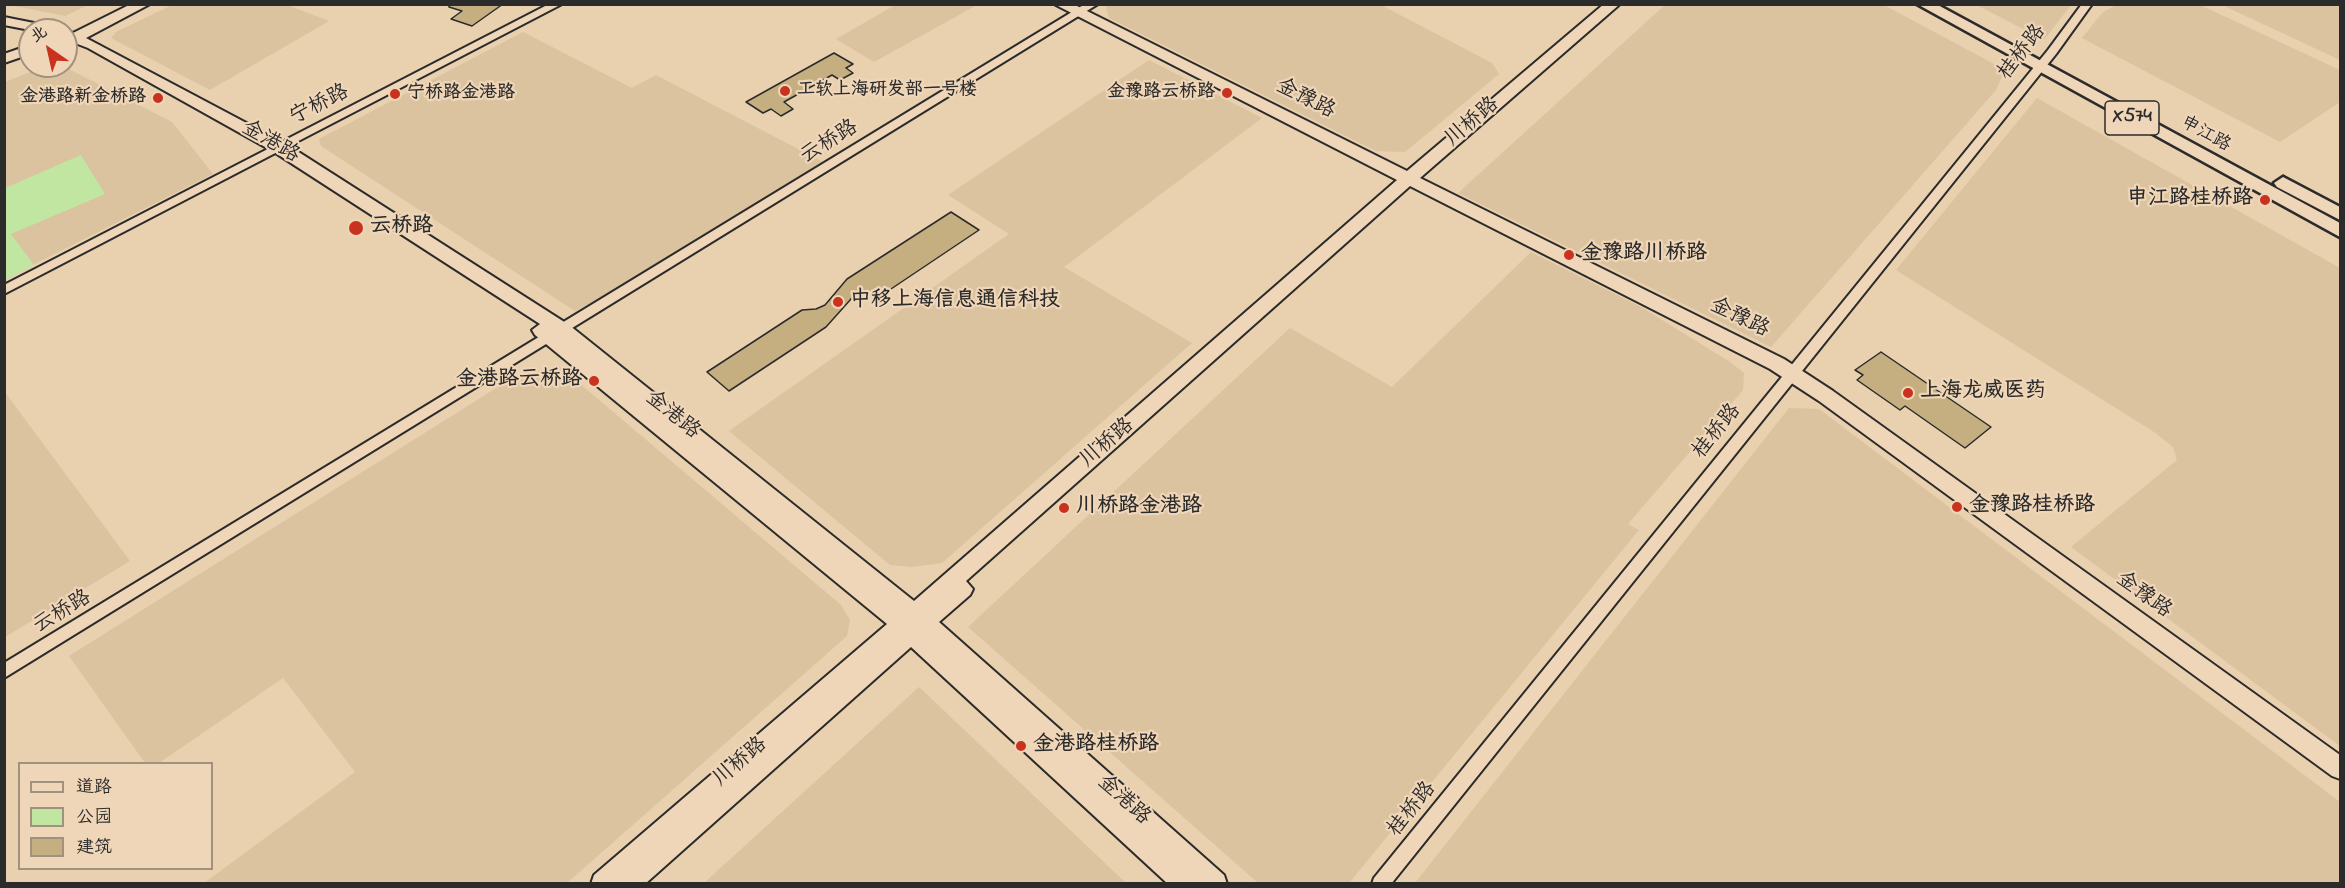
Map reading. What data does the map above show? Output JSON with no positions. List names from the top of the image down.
{
  "streets": {
    "main road": ["X574", "申江路"],
    "street": [
      "桂桥路",
      "金豫路",
      "宁桥路",
      "川桥路",
      "金港路",
      "云桥路"
    ]
  },
  "crossings": [
    ["桂桥路", "金豫路"],
    ["桂桥路", "申江路"],
    ["金豫路", "川桥路"],
    ["金豫路", "云桥路"],
    ["宁桥路", "金港路"],
    ["川桥路", "金港路"],
    ["金港路", "云桥路"]
  ],
  "places": [
    "工软上海研发部一号楼",
    "金豫路云桥路",
    "宁桥路金港路",
    "金港路新金桥路",
    "申江路桂桥路",
    "云桥路",
    "金豫路川桥路",
    "中移上海信息通信科技",
    "金港路云桥路",
    "上海龙威医药",
    "金豫路桂桥路",
    "川桥路金港路",
    "金港路桂桥路"
  ],
  "legend": ["道路", "公园", "建筑"],
  "north": "top left"
}
